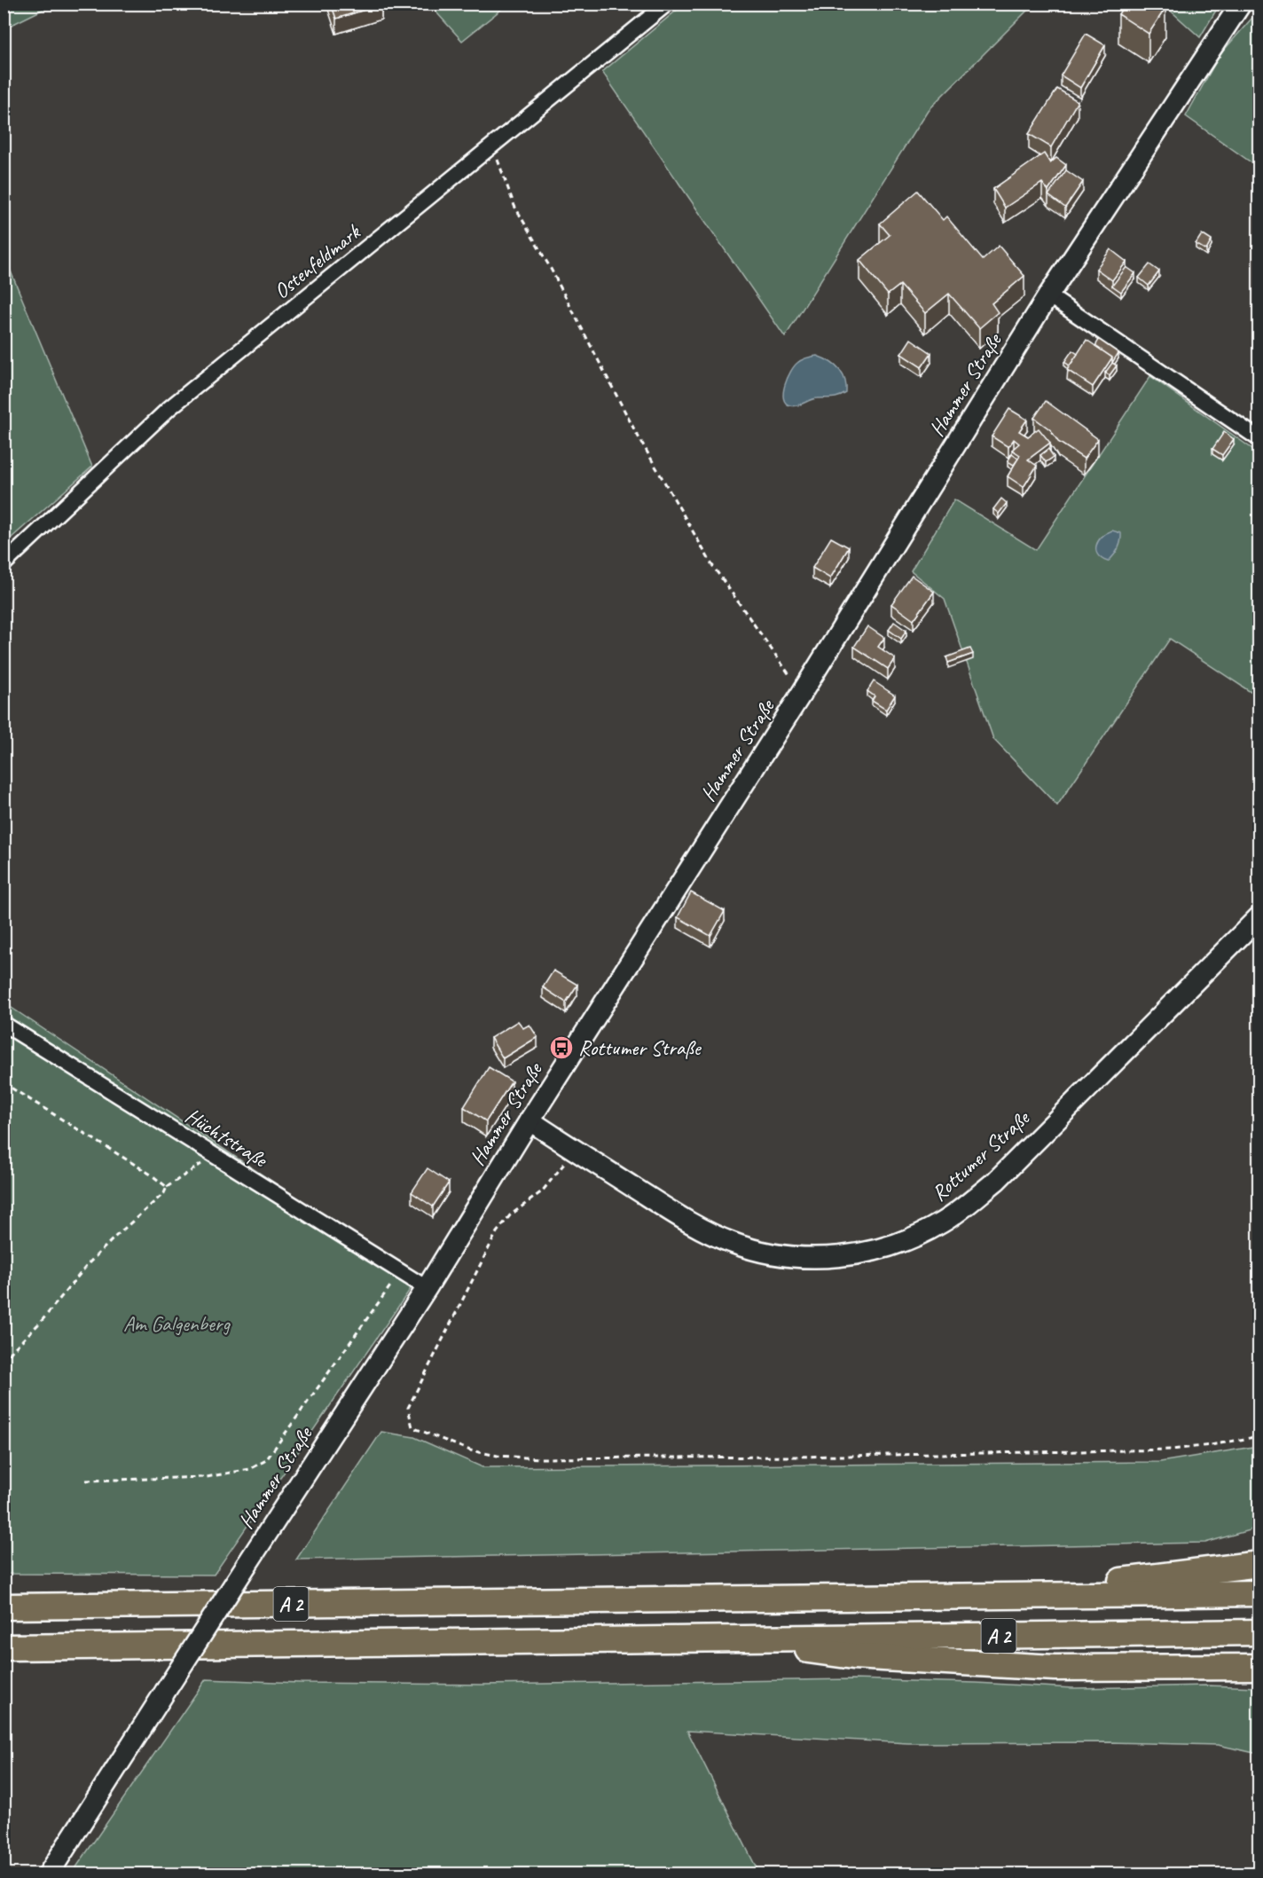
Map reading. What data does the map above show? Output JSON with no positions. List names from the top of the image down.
{
  "streets": {
    "highway": ["A 2"],
    "main road": ["Hammer Straße", "Rottumer Straße"],
    "street": ["Ostenfeldmark", "Hüchtstraße"]
  },
  "crossings": [
    ["Hammer Straße", "Hüchtstraße"],
    ["Hammer Straße", "Rottumer Straße"]
  ],
  "parks": ["Am Galgenberg"],
  "places": {
    "bus stop": ["Rottumer Straße"]
  }
}
